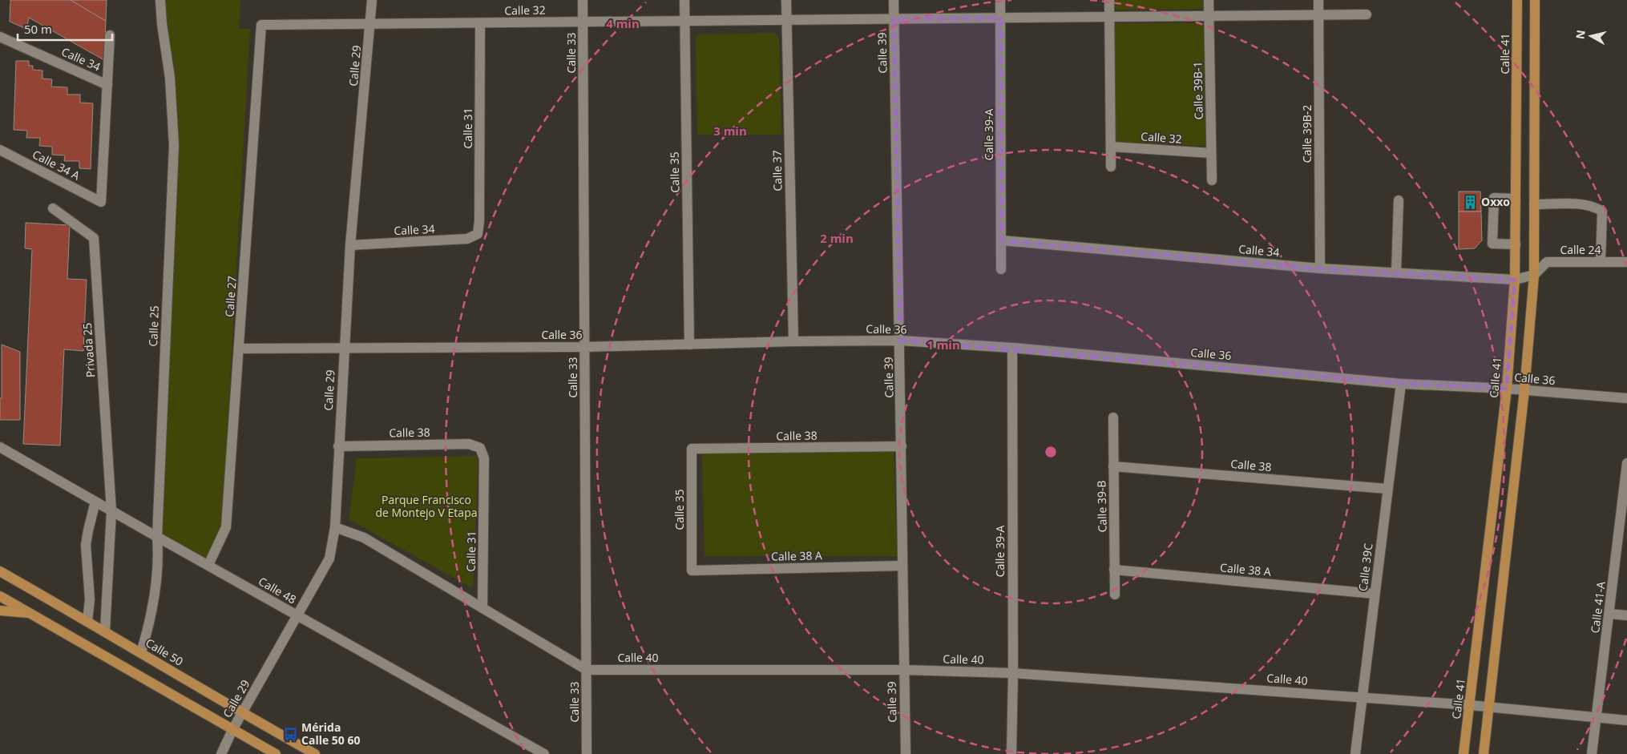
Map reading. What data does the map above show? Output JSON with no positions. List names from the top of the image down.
{
  "streets": {
    "main road": ["Calle 41", "Calle 50"],
    "street": [
      "Calle 32",
      "Calle 33",
      "Calle 39",
      "Calle 34",
      "Calle 29",
      "Calle 39B-1",
      "Calle 31",
      "Calle 39B-2",
      "Calle 39-A",
      "Calle 34 A",
      "Calle 37",
      "Calle 35",
      "Calle 24",
      "Calle 27",
      "Calle 25",
      "Calle 36",
      "Privada 25",
      "Calle 38",
      "Calle 39-B",
      "Calle 38 A",
      "Calle 39C",
      "Calle 48",
      "Calle 41-A",
      "Calle 40"
    ]
  },
  "crossings": [
    ["Calle 32", "Calle 33"],
    ["Calle 32", "Calle 39"],
    ["Calle 32", "Calle 29"],
    ["Calle 32", "Calle 39B-1"],
    ["Calle 32", "Calle 31"],
    ["Calle 32", "Calle 39B-2"],
    ["Calle 32", "Calle 39-A"],
    ["Calle 32", "Calle 37"],
    ["Calle 32", "Calle 35"],
    ["Calle 32", "Calle 27"],
    ["Calle 33", "Calle 36"],
    ["Calle 33", "Calle 40"],
    ["Calle 39", "Calle 36"],
    ["Calle 39", "Calle 38"],
    ["Calle 39", "Calle 38 A"],
    ["Calle 39", "Calle 40"],
    ["Calle 41", "Calle 34"],
    ["Calle 41", "Calle 24"],
    ["Calle 41", "Calle 36"],
    ["Calle 41", "Calle 40"],
    ["Calle 34", "Calle 29"],
    ["Calle 34", "Calle 31"],
    ["Calle 34", "Calle 39B-2"],
    ["Calle 34", "Calle 39-A"],
    ["Calle 34", "Calle 34 A"],
    ["Calle 34", "Calle 24"],
    ["Calle 29", "Calle 36"],
    ["Calle 29", "Calle 38"],
    ["Calle 29", "Calle 48"],
    ["Calle 29", "Calle 50"],
    ["Calle 31", "Calle 38"],
    ["Calle 39-A", "Calle 36"],
    ["Calle 39-A", "Calle 40"],
    ["Calle 37", "Calle 36"],
    ["Calle 35", "Calle 36"],
    ["Calle 35", "Calle 38"],
    ["Calle 35", "Calle 38 A"],
    ["Calle 27", "Calle 36"],
    ["Calle 27", "Calle 48"],
    ["Calle 25", "Calle 48"],
    ["Calle 25", "Calle 50"],
    ["Calle 36", "Calle 39C"],
    ["Privada 25", "Calle 48"],
    ["Calle 38", "Calle 39-B"],
    ["Calle 38", "Calle 39C"],
    ["Calle 39-B", "Calle 38 A"],
    ["Calle 38 A", "Calle 39C"],
    ["Calle 39C", "Calle 40"],
    ["Calle 41-A", "Calle 40"]
  ],
  "parks": ["Parque Francisco de Montejo V Etapa"],
  "places": {
    "building": ["Oxxo"],
    "bus stop": ["Mérida Calle 50 60"]
  },
  "scale_bar": "50 m",
  "north": "left",
  "rings": [
    "4 min",
    "3 min",
    "2 min",
    "1 min"
  ]
}
